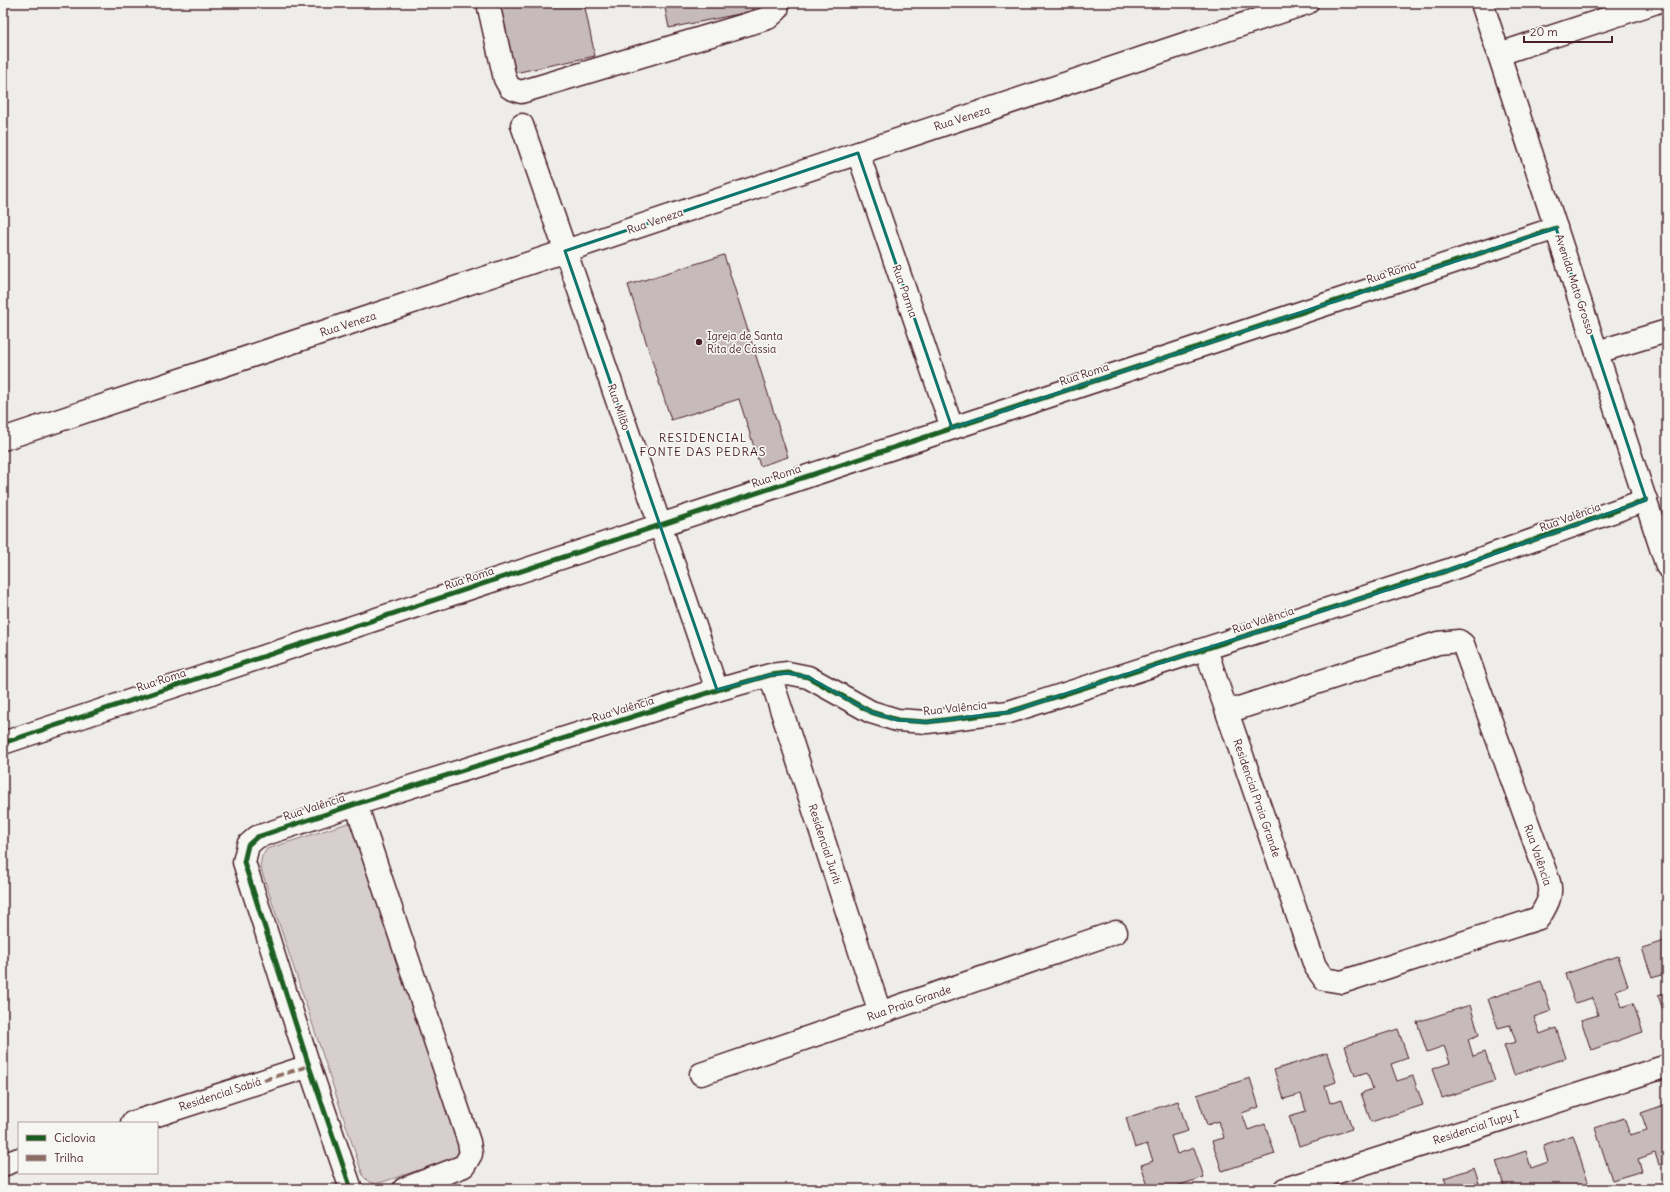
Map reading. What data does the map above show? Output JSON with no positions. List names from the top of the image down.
{
  "streets": {
    "street": [
      "Rua Veneza",
      "Rua Roma",
      "Avenida Mato Grosso",
      "Rua Parma",
      "Rua Milão",
      "Rua Valência",
      "Residencial Praia Grande",
      "Residencial Juriti",
      "Rua Praia Grande",
      "Residencial Sabiá",
      "Residencial Tupy I"
    ]
  },
  "crossings": [
    ["Rua Veneza", "Rua Parma"],
    ["Rua Veneza", "Rua Milão"],
    ["Rua Roma", "Avenida Mato Grosso"],
    ["Rua Roma", "Rua Parma"],
    ["Rua Roma", "Rua Milão"],
    ["Avenida Mato Grosso", "Rua Valência"],
    ["Rua Milão", "Rua Valência"],
    ["Rua Valência", "Residencial Praia Grande"],
    ["Rua Valência", "Residencial Juriti"],
    ["Rua Valência", "Residencial Sabiá"],
    ["Residencial Juriti", "Rua Praia Grande"]
  ],
  "districts": ["RESIDENCIAL FONTE DAS PEDRAS"],
  "places": ["Igreja de Santa Rita de Cássia"],
  "legend": ["Ciclovia", "Trilha"],
  "scale_bar": "20 m"
}
